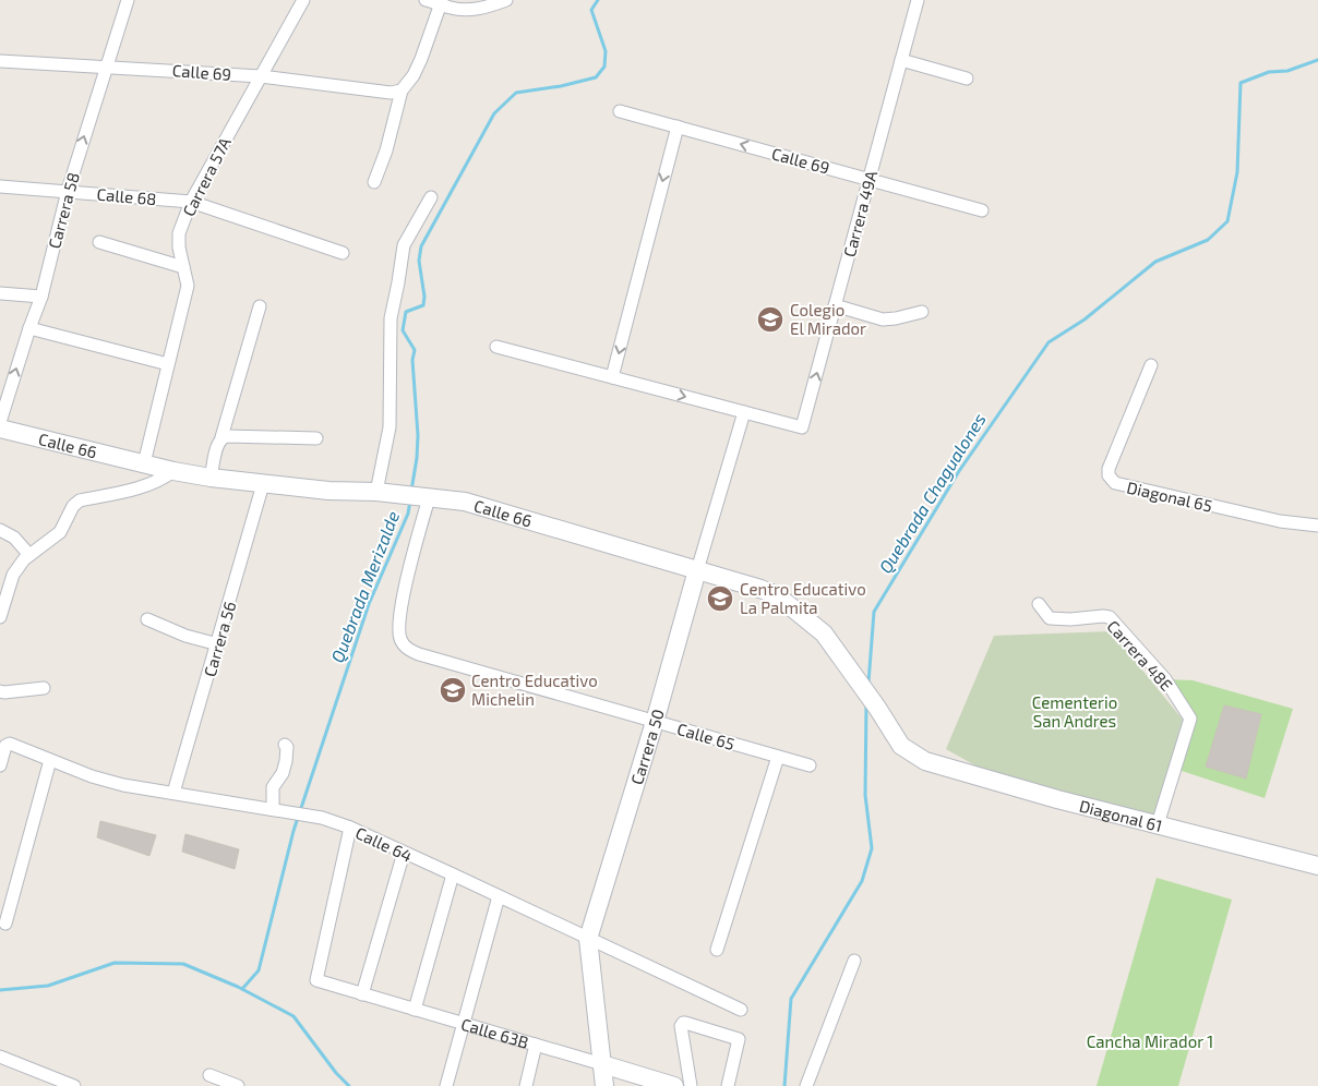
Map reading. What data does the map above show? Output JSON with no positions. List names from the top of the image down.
{
  "streets": {
    "street": [
      "Calle 69",
      "Carrera 57A",
      "Calle 68",
      "Carrera 58",
      "Carrera 49A",
      "Calle 66",
      "Diagonal 65",
      "Carrera 56",
      "Carrera 48E",
      "Calle 65",
      "Carrera 50",
      "Diagonal 61",
      "Calle 64",
      "Calle 63B"
    ]
  },
  "crossings": [
    ["Calle 69", "Carrera 57A"],
    ["Calle 69", "Carrera 58"],
    ["Calle 69", "Carrera 49A"],
    ["Carrera 57A", "Calle 68"],
    ["Carrera 57A", "Calle 66"],
    ["Calle 68", "Carrera 58"],
    ["Carrera 49A", "Carrera 50"],
    ["Calle 66", "Carrera 56"],
    ["Calle 66", "Calle 65"],
    ["Calle 66", "Carrera 50"],
    ["Calle 66", "Diagonal 61"],
    ["Carrera 56", "Calle 64"],
    ["Carrera 48E", "Diagonal 61"],
    ["Calle 65", "Carrera 50"],
    ["Carrera 50", "Calle 64"],
    ["Carrera 50", "Calle 63B"],
    ["Calle 64", "Calle 63B"]
  ],
  "one_way": ["Carrera 58"],
  "water": ["Quebrada Chagualones", "Quebrada Merizalde"],
  "parks": ["Cementerio San Andres", "Cancha Mirador 1"],
  "places": {
    "school or university": ["Colegio El Mirador", "Centro Educativo La Palmita", "Centro Educativo Michelin"]
  }
}
